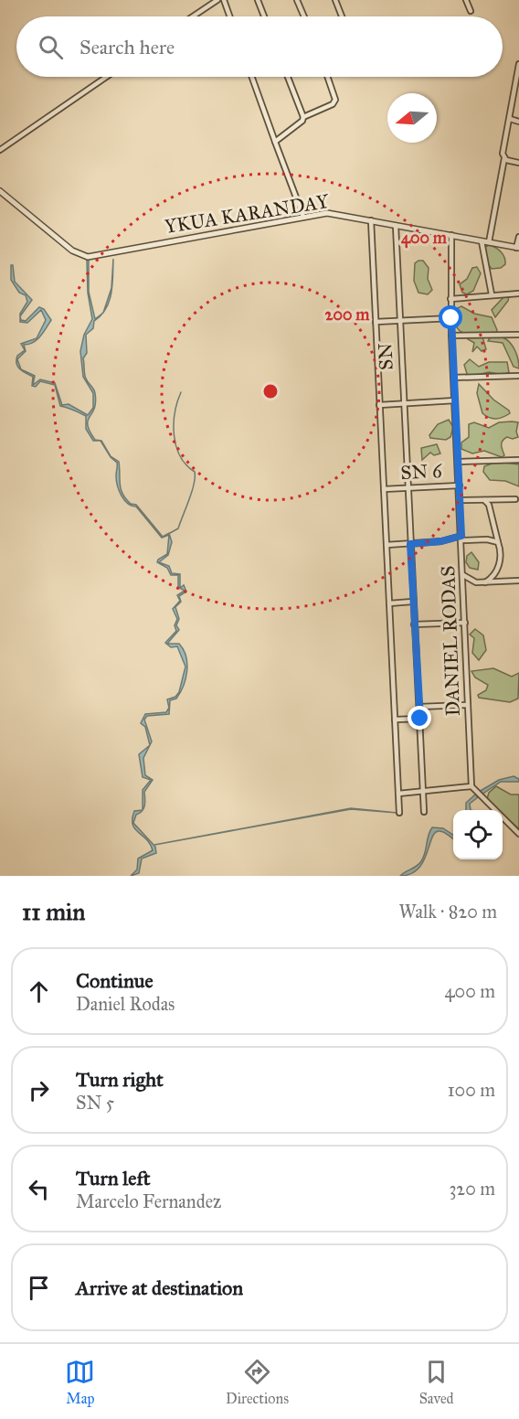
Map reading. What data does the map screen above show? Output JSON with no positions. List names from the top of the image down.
{
  "streets": {
    "street": [
      "YKUA KARANDAY",
      "SN",
      "SN 6",
      "DANIEL RODAS"
    ]
  },
  "crossings": [
    ["YKUA KARANDAY", "SN"],
    ["YKUA KARANDAY", "DANIEL RODAS"],
    ["SN", "SN 6"],
    ["SN 6", "DANIEL RODAS"]
  ],
  "north": "left",
  "page": {
    "search": "Search here",
    "heading": ["11 min", "Walk · 820 m"],
    "list": [
      ["Continue", "Daniel Rodas", "400 m"],
      ["Turn right", "SN 5", "100 m"],
      ["Turn left", "Marcelo Fernandez", "320 m"],
      "Arrive at destination"
    ],
    "nav": ["Map", "Directions", "Saved"]
  },
  "rings": ["400 m", "200 m"]
}
